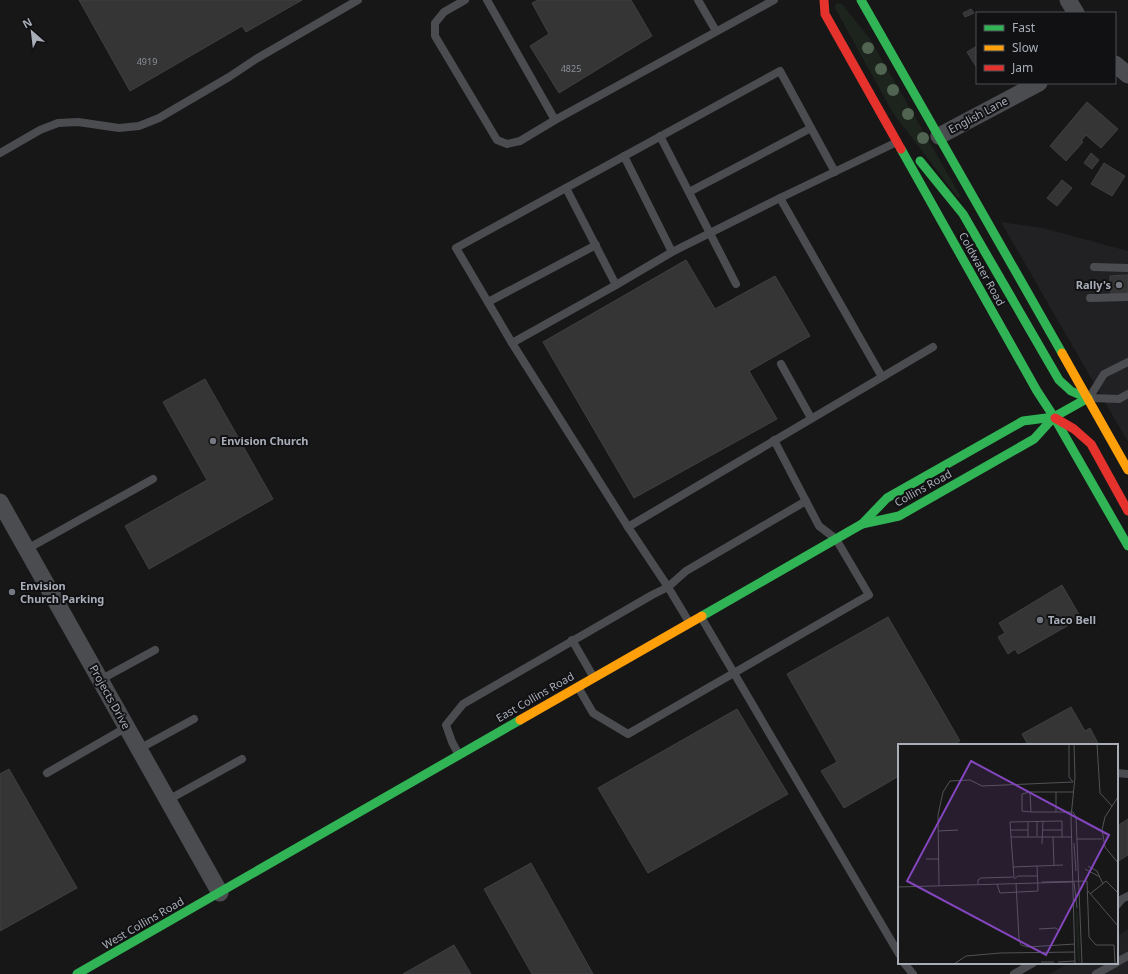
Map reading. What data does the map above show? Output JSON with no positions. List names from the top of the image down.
{
  "streets": {
    "main road": [
      "Coldwater Road",
      "Collins Road",
      "East Collins Road",
      "West Collins Road"
    ],
    "street": ["English Lane", "Projects Drive"]
  },
  "crossings": [
    ["Coldwater Road", "Collins Road"],
    ["Collins Road", "East Collins Road"],
    ["Projects Drive", "East Collins Road"],
    ["Projects Drive", "West Collins Road"],
    ["East Collins Road", "West Collins Road"]
  ],
  "places": [
    "Rally's",
    "Envision Church",
    "Envision Church Parking",
    "Taco Bell"
  ],
  "house_numbers": ["4919", "4825"],
  "legend": ["Fast", "Slow", "Jam"],
  "north": "top left"
}
